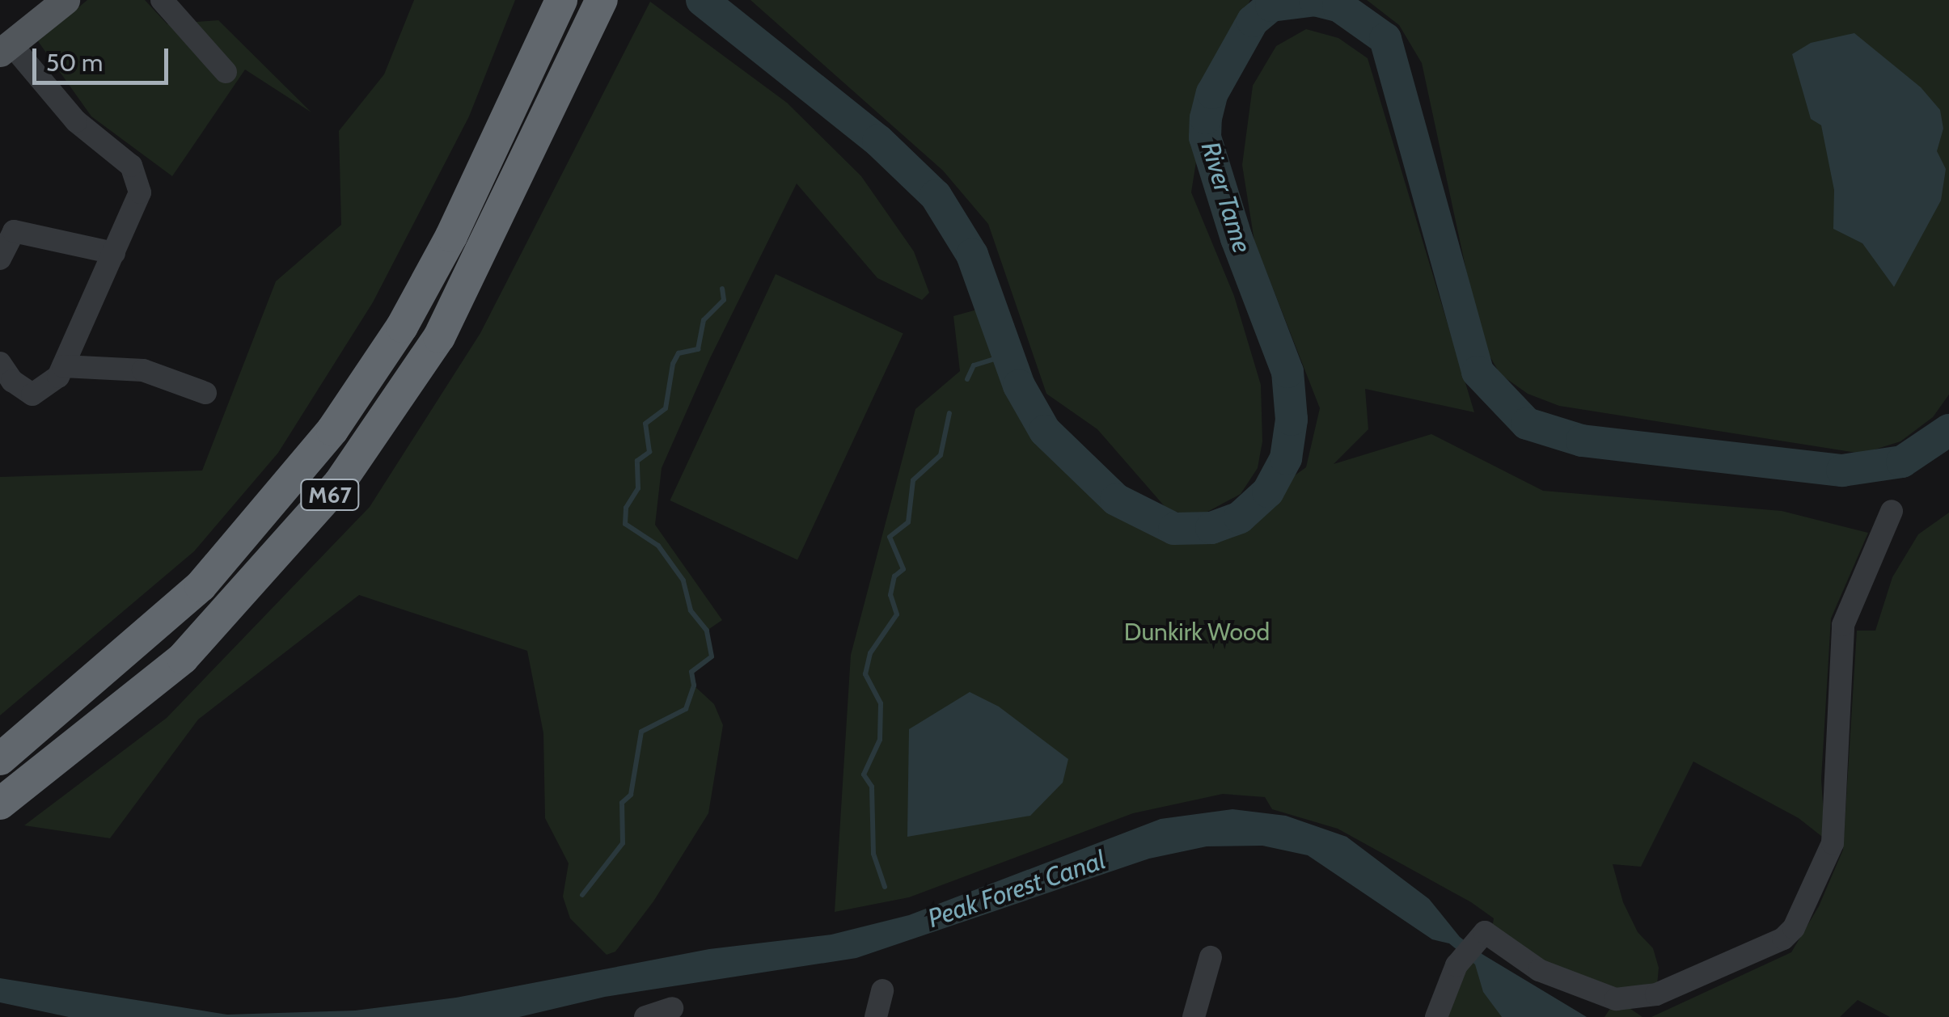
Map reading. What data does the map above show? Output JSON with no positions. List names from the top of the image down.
{
  "streets": {
    "highway": ["M67"]
  },
  "water": ["River Tame", "Peak Forest Canal"],
  "parks": ["Dunkirk Wood"],
  "scale_bar": "50 m"
}
